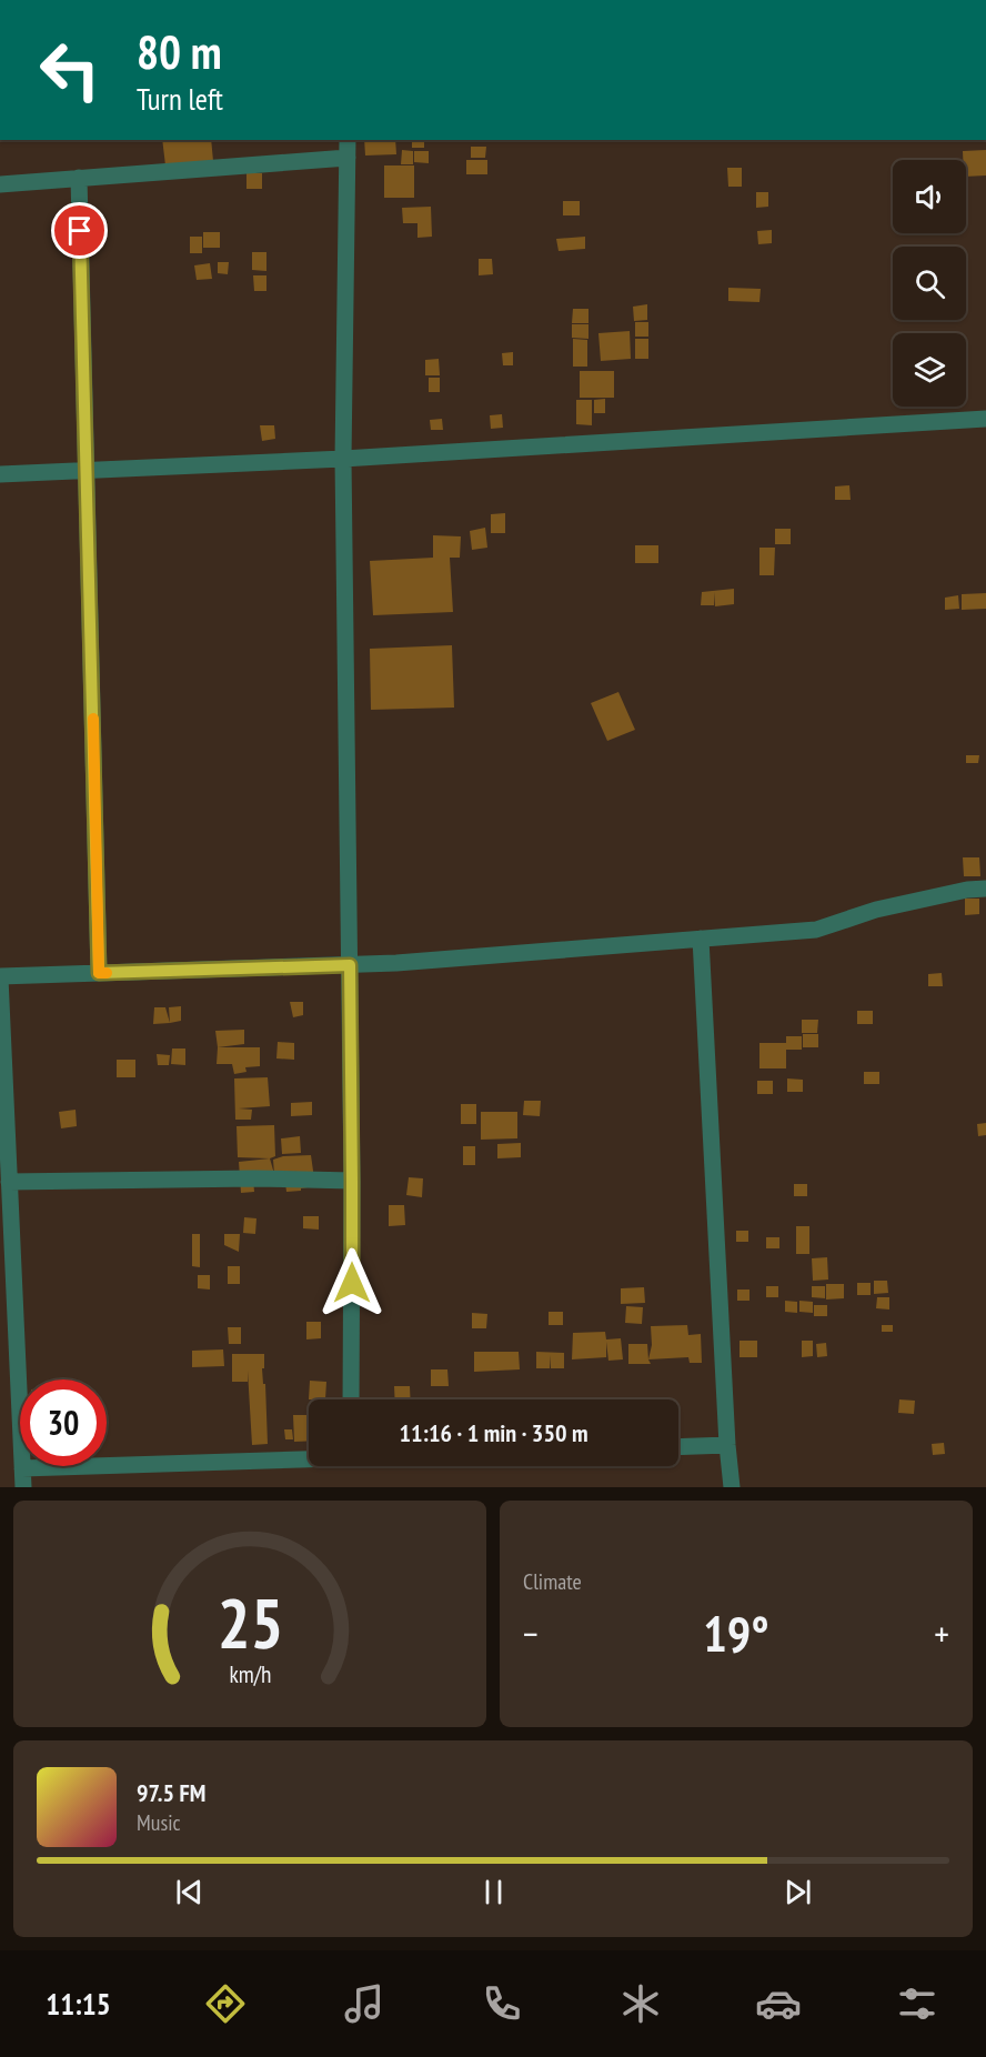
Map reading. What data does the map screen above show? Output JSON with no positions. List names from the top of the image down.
{
  "page": {
    "turn": ["80 m", "Turn left"],
    "limit": "30",
    "trip": "11:16 · 1 min · 350 m",
    "tile": "Climate",
    "heat": ["−", "19°", "+"],
    "song": ["97.5 FM", "Music"],
    "tabs": "11:15",
    "gauge": ["25", "km/h"]
  }
}
